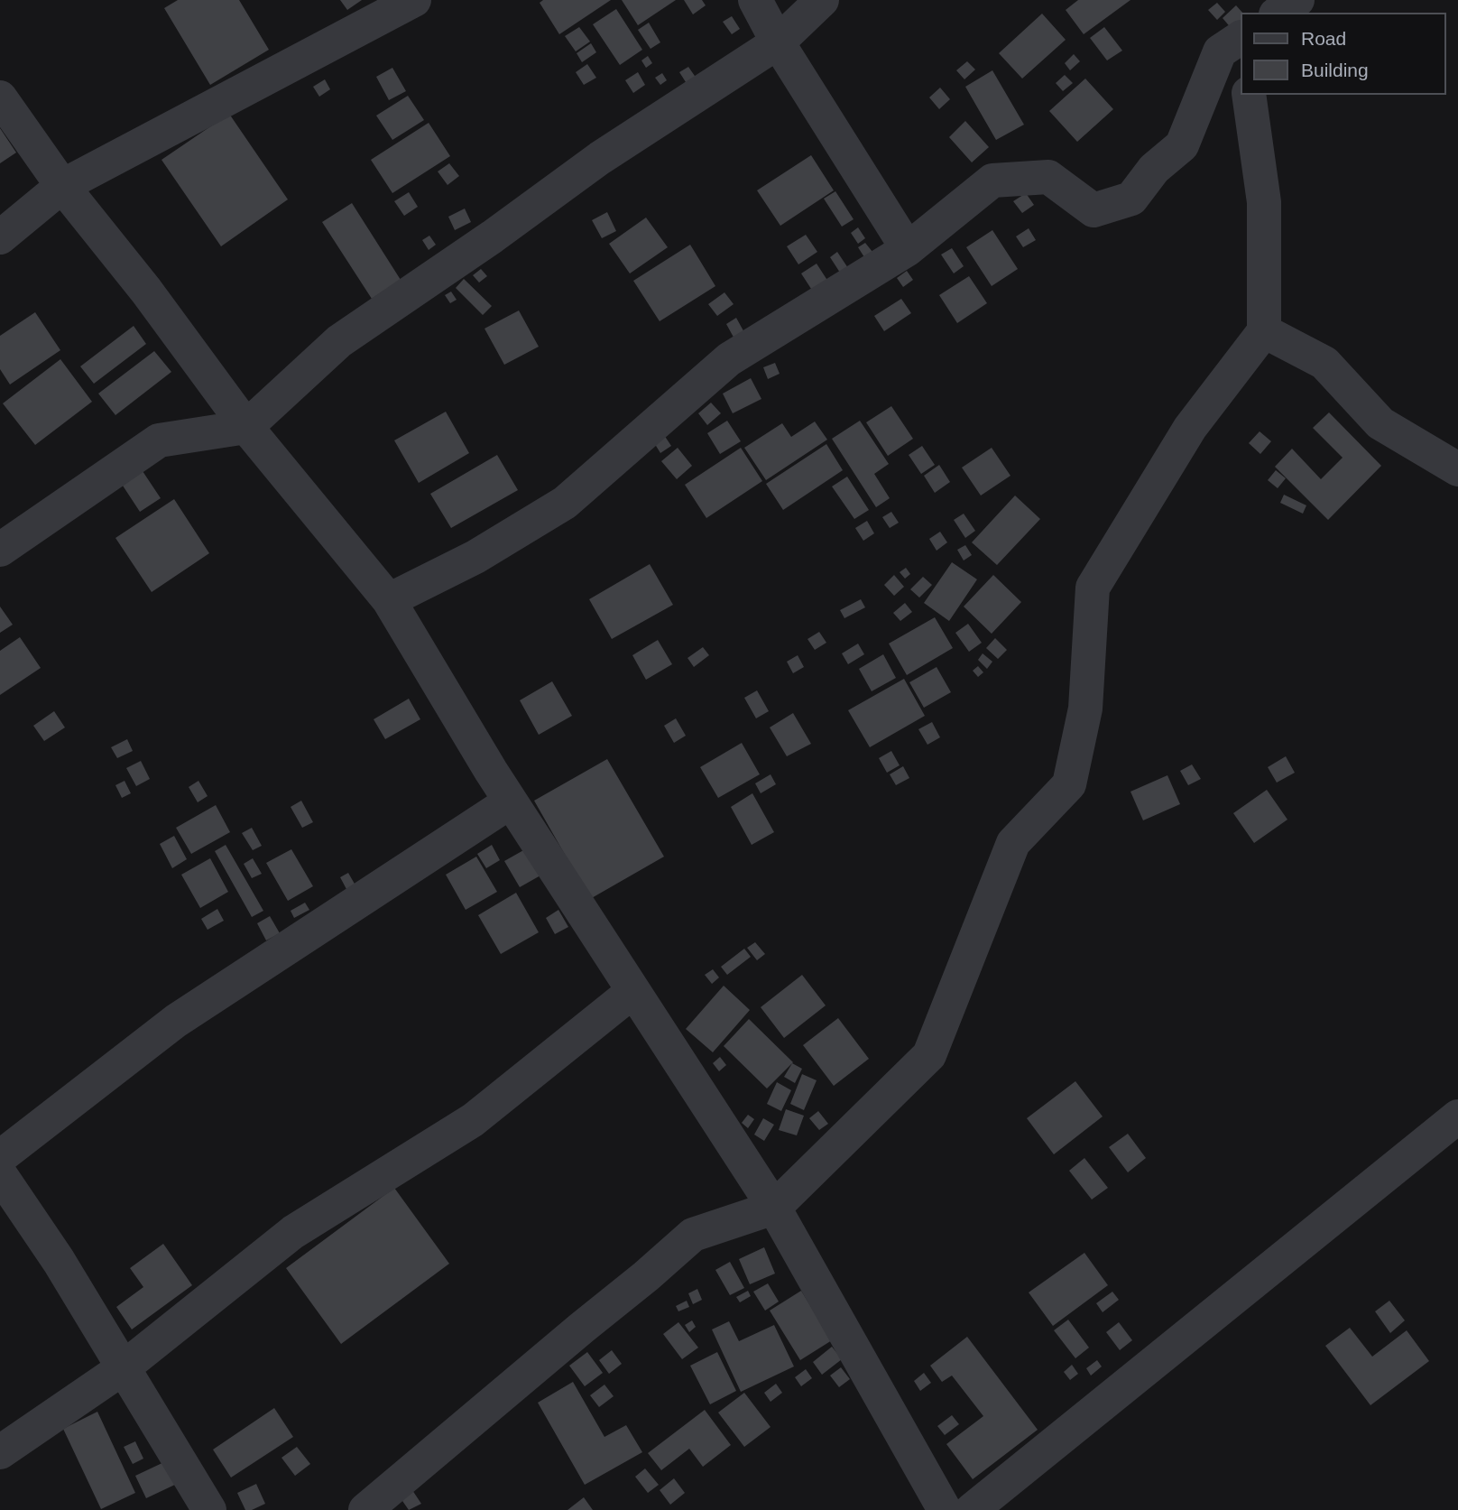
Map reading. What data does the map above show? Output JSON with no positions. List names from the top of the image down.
{
  "legend": ["Road", "Building"]
}
